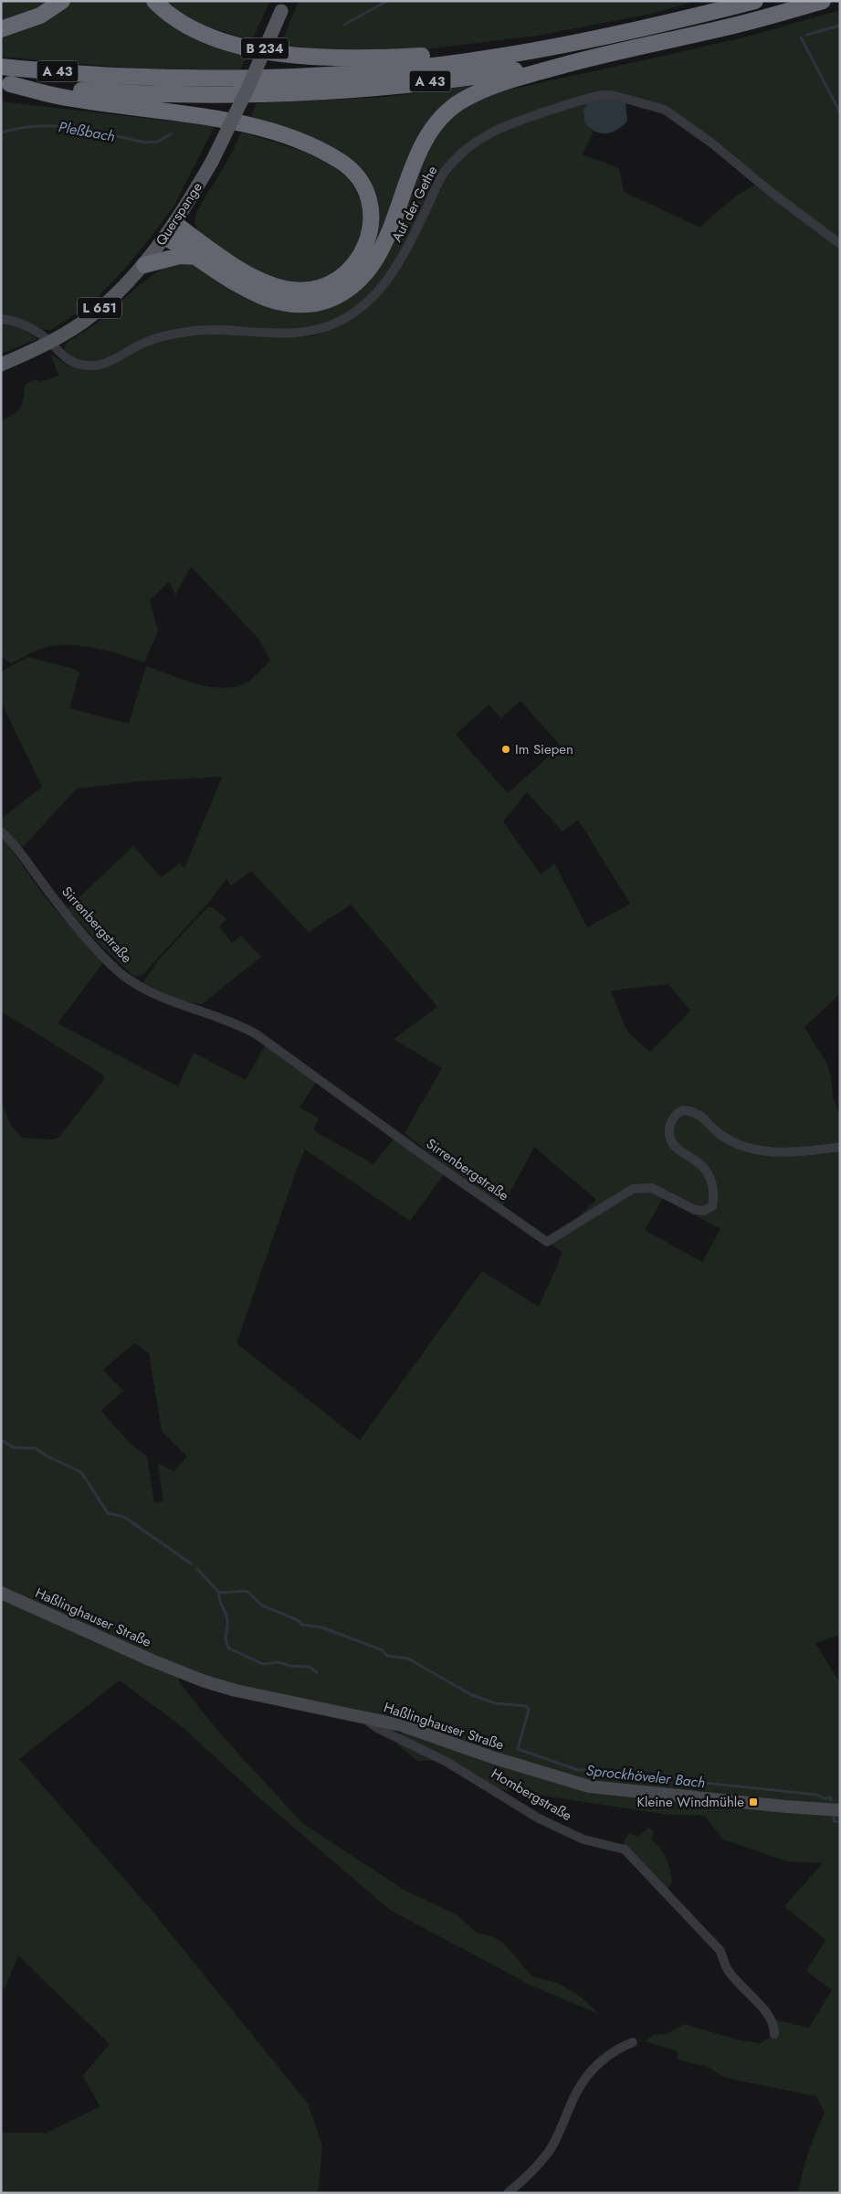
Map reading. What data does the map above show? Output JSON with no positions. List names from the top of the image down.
{
  "streets": {
    "highway": ["A 43"],
    "main road": [
      "B 234",
      "Querspange",
      "L 651",
      "Haßlinghauser Straße"
    ],
    "street": ["Auf der Gethe", "Sirrenbergstraße", "Hombergstraße"]
  },
  "crossings": [
    ["Auf der Gethe", "Querspange"],
    ["Haßlinghauser Straße", "Hombergstraße"]
  ],
  "water": ["Pleßbach", "Sprockhöveler Bach"],
  "places": {
    "other": ["Im Siepen"],
    "transit": ["Kleine Windmühle"]
  }
}
